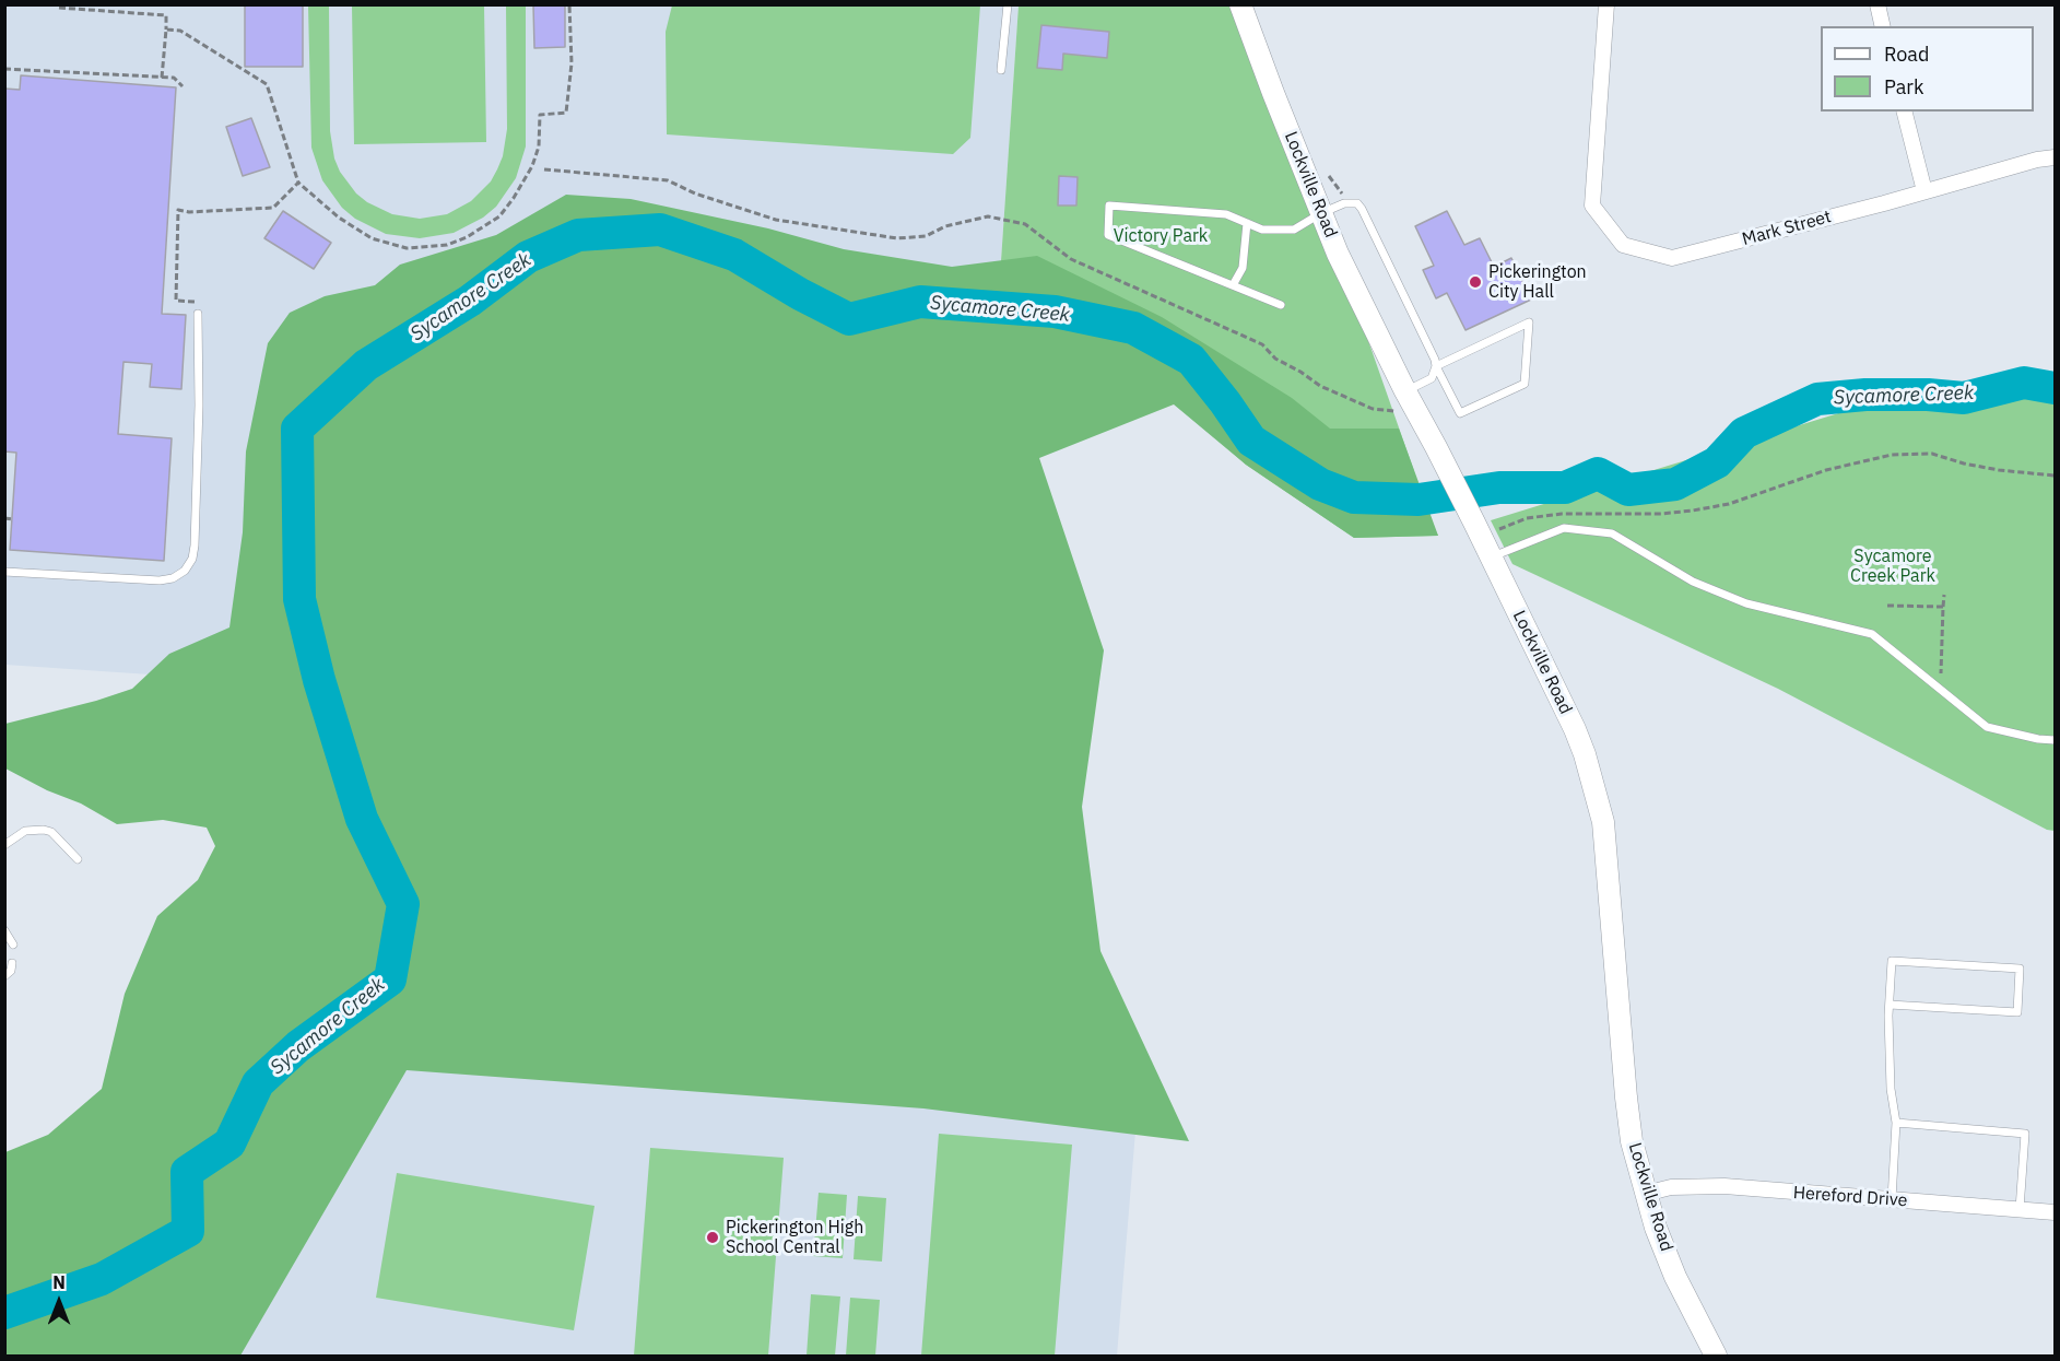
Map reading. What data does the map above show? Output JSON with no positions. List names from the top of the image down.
{
  "streets": {
    "main road": ["Lockville Road"],
    "street": ["Mark Street", "Hereford Drive"]
  },
  "crossings": [
    ["Lockville Road", "Hereford Drive"]
  ],
  "water": ["Sycamore Creek"],
  "parks": ["Victory Park", "Sycamore Creek Park"],
  "places": ["Pickerington City Hall", "Pickerington High School Central"],
  "legend": ["Road", "Park"],
  "north": "top"
}
